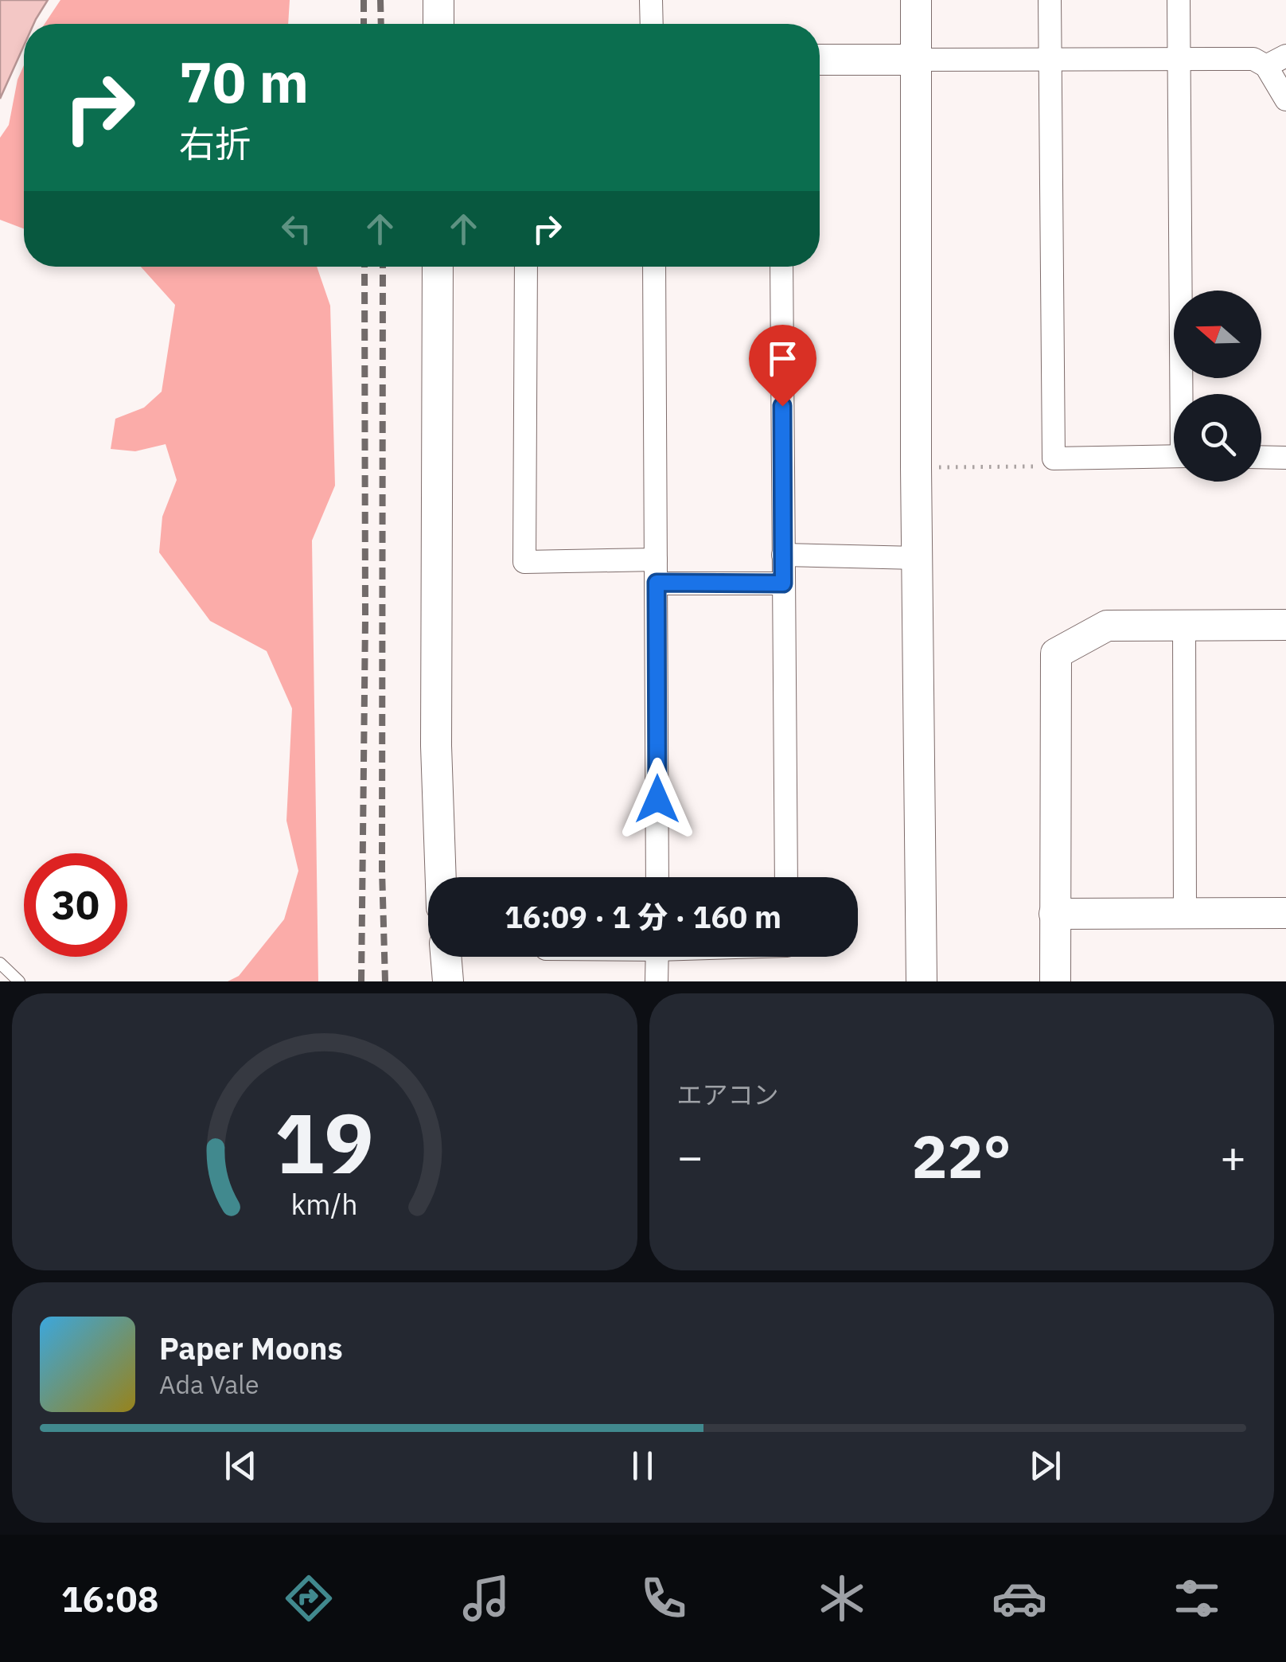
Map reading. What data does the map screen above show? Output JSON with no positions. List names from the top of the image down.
{
  "north": "left",
  "page": {
    "turn": ["70 m", "右折"],
    "limit": "30",
    "trip": "16:09 · 1 分 · 160 m",
    "tile": "エアコン",
    "heat": ["−", "22°", "+"],
    "song": ["Paper Moons", "Ada Vale"],
    "tabs": "16:08",
    "gauge": ["19", "km/h"]
  }
}
